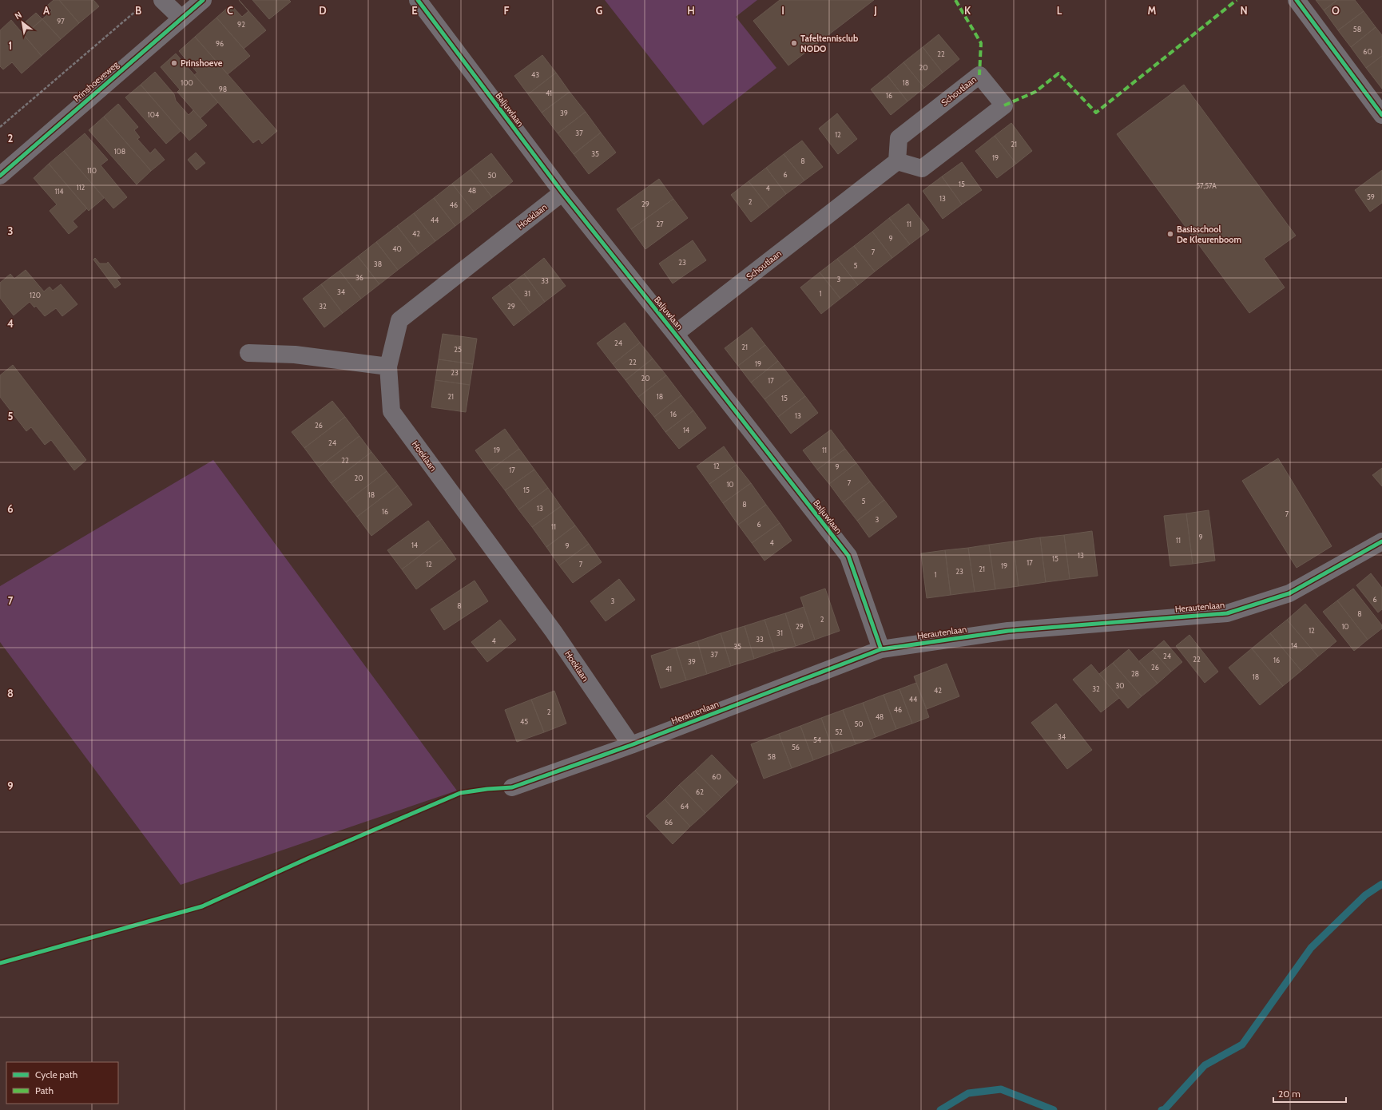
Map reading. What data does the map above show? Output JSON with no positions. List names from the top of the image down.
{
  "streets": {
    "street": [
      "Prinshoeveweg",
      "Schoutlaan",
      "Baljuwlaan",
      "Hoeklaan",
      "Herautenlaan"
    ]
  },
  "crossings": [
    ["Schoutlaan", "Baljuwlaan"],
    ["Baljuwlaan", "Hoeklaan"],
    ["Baljuwlaan", "Herautenlaan"],
    ["Hoeklaan", "Herautenlaan"]
  ],
  "places": ["Tafeltennisclub NODO", "Prinshoeve", "Basisschool De Kleurenboom"],
  "house_numbers": [
    "97",
    "92",
    "58",
    "96",
    "60",
    "22",
    "20",
    "43",
    "100",
    "18",
    "98",
    "41",
    "16",
    "39",
    "104",
    "37",
    "12",
    "21",
    "108",
    "35",
    "19",
    "8",
    "110",
    "6",
    "50",
    "15",
    "57,57A",
    "112",
    "4",
    "48",
    "114",
    "59",
    "13",
    "2",
    "29",
    "46",
    "44",
    "27",
    "11",
    "42",
    "9",
    "40",
    "7",
    "23",
    "38",
    "5",
    "36",
    "3",
    "33",
    "34",
    "31",
    "1",
    "120",
    "32",
    "29",
    "24",
    "21",
    "25",
    "22",
    "19",
    "23",
    "20",
    "17",
    "21",
    "18",
    "15",
    "16",
    "13",
    "26",
    "14",
    "24",
    "19",
    "11",
    "22",
    "12",
    "9",
    "17",
    "20",
    "7",
    "10",
    "15",
    "18",
    "5",
    "8",
    "13",
    "16",
    "7",
    "3",
    "6",
    "11",
    "9",
    "11",
    "4",
    "14",
    "9",
    "13",
    "15",
    "17",
    "12",
    "7",
    "19",
    "21",
    "23",
    "1",
    "6",
    "3",
    "8",
    "8",
    "2",
    "29",
    "10",
    "12",
    "31",
    "33",
    "4",
    "14",
    "35",
    "37",
    "24",
    "22",
    "16",
    "39",
    "26",
    "41",
    "28",
    "18",
    "30",
    "32",
    "42",
    "44",
    "46",
    "2",
    "48",
    "45",
    "50",
    "52",
    "34",
    "54",
    "56",
    "58",
    "60",
    "62",
    "64",
    "66"
  ],
  "legend": ["Cycle path", "Path"],
  "scale_bar": "20 m",
  "north": "top left",
  "grid": {
    "columns": [
      "A",
      "B",
      "C",
      "D",
      "E",
      "F",
      "G",
      "H",
      "I",
      "J",
      "K",
      "L",
      "M",
      "N",
      "O"
    ],
    "rows": [
      "1",
      "2",
      "3",
      "4",
      "5",
      "6",
      "7",
      "8",
      "9"
    ]
  }
}
